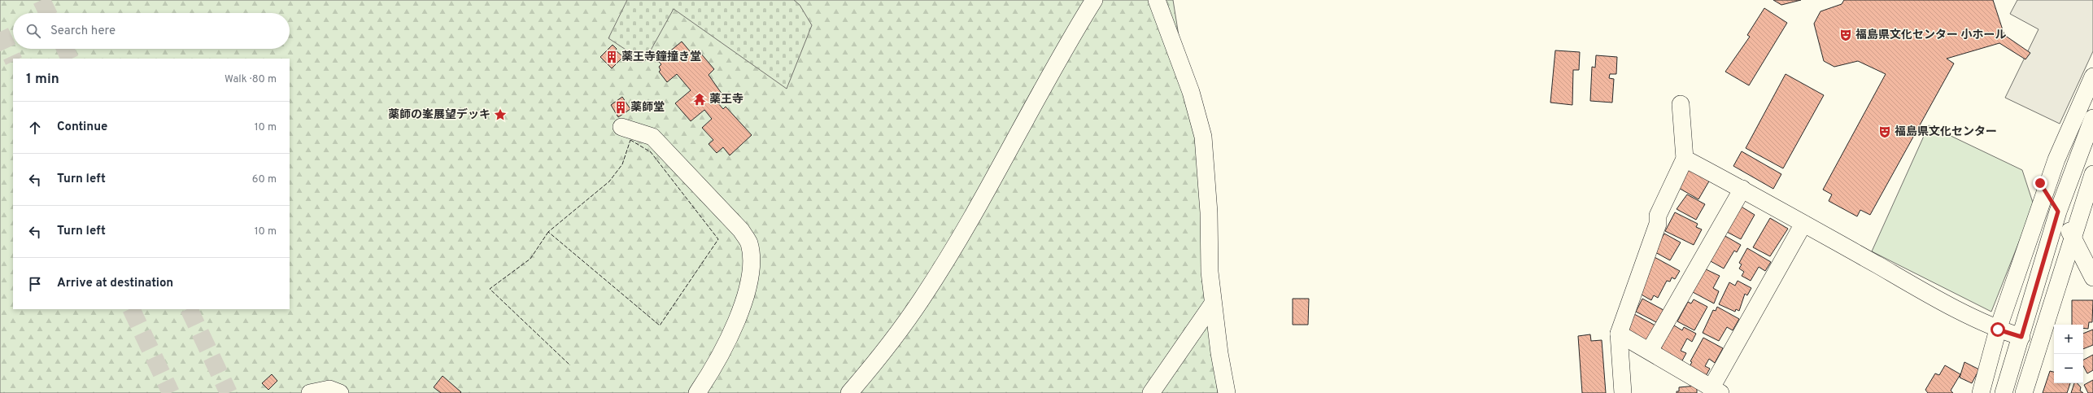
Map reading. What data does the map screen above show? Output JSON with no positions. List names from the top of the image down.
{
  "places": {
    "theatre": ["福島県文化センター 小ホール", "福島県文化センター"],
    "building": ["薬王寺鐘撞き堂", "薬師堂"],
    "temple": ["薬王寺"],
    "place": ["薬師の峯展望デッキ"]
  },
  "page": {
    "search": "Search here",
    "heading": ["1 min", "Walk · 80 m"],
    "list": [
      ["Continue", "10 m"],
      ["Turn left", "60 m"],
      ["Turn left", "10 m"],
      "Arrive at destination"
    ],
    "map_buttons": ["+", "−"]
  }
}
